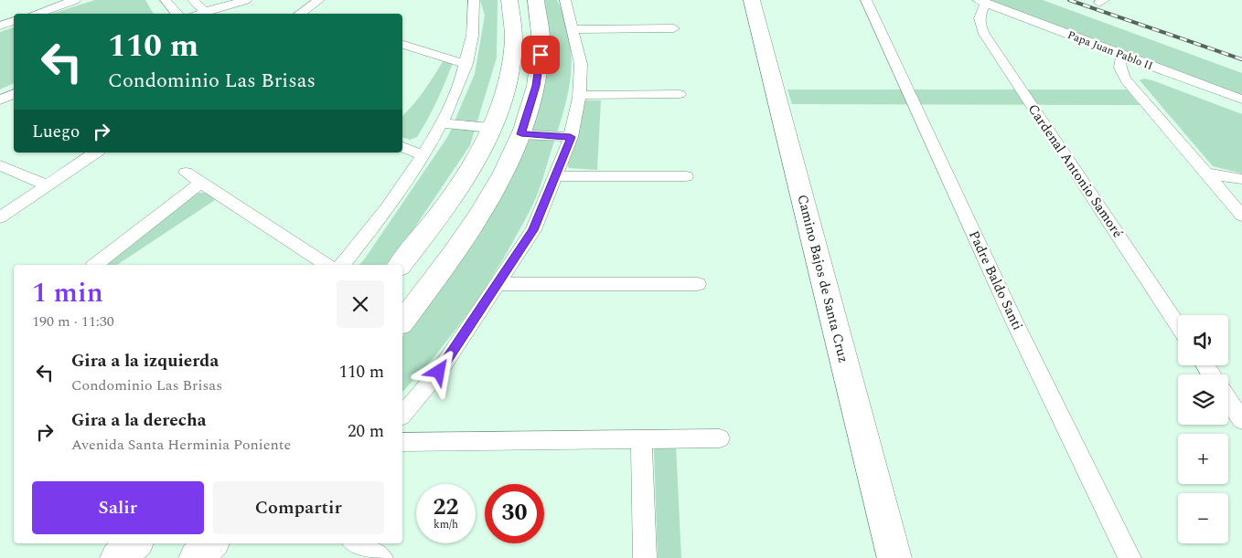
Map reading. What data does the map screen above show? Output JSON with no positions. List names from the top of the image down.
{
  "streets": {
    "street": [
      "Papa Juan Pablo II",
      "Cardenal Antonio Samoré",
      "Camino Bajos de Santa Cruz",
      "Padre Baldo Santi"
    ]
  },
  "crossings": [
    ["Papa Juan Pablo II", "Cardenal Antonio Samoré"]
  ],
  "page": {
    "turn": ["110 m", "Condominio Las Brisas"],
    "then": "Luego",
    "heading": ["1 min", "190 m · 11:30"],
    "map_buttons": ["+", "−"],
    "list": [
      {
        "name": "Gira a la izquierda",
        "note": "Condominio Las Brisas",
        "value": "110 m"
      },
      {
        "name": "Gira a la derecha",
        "note": "Avenida Santa Herminia Poniente",
        "value": "20 m"
      }
    ],
    "buttons": ["Salir", "Compartir"],
    "speed": "22 km/h",
    "limit": "30"
  }
}
